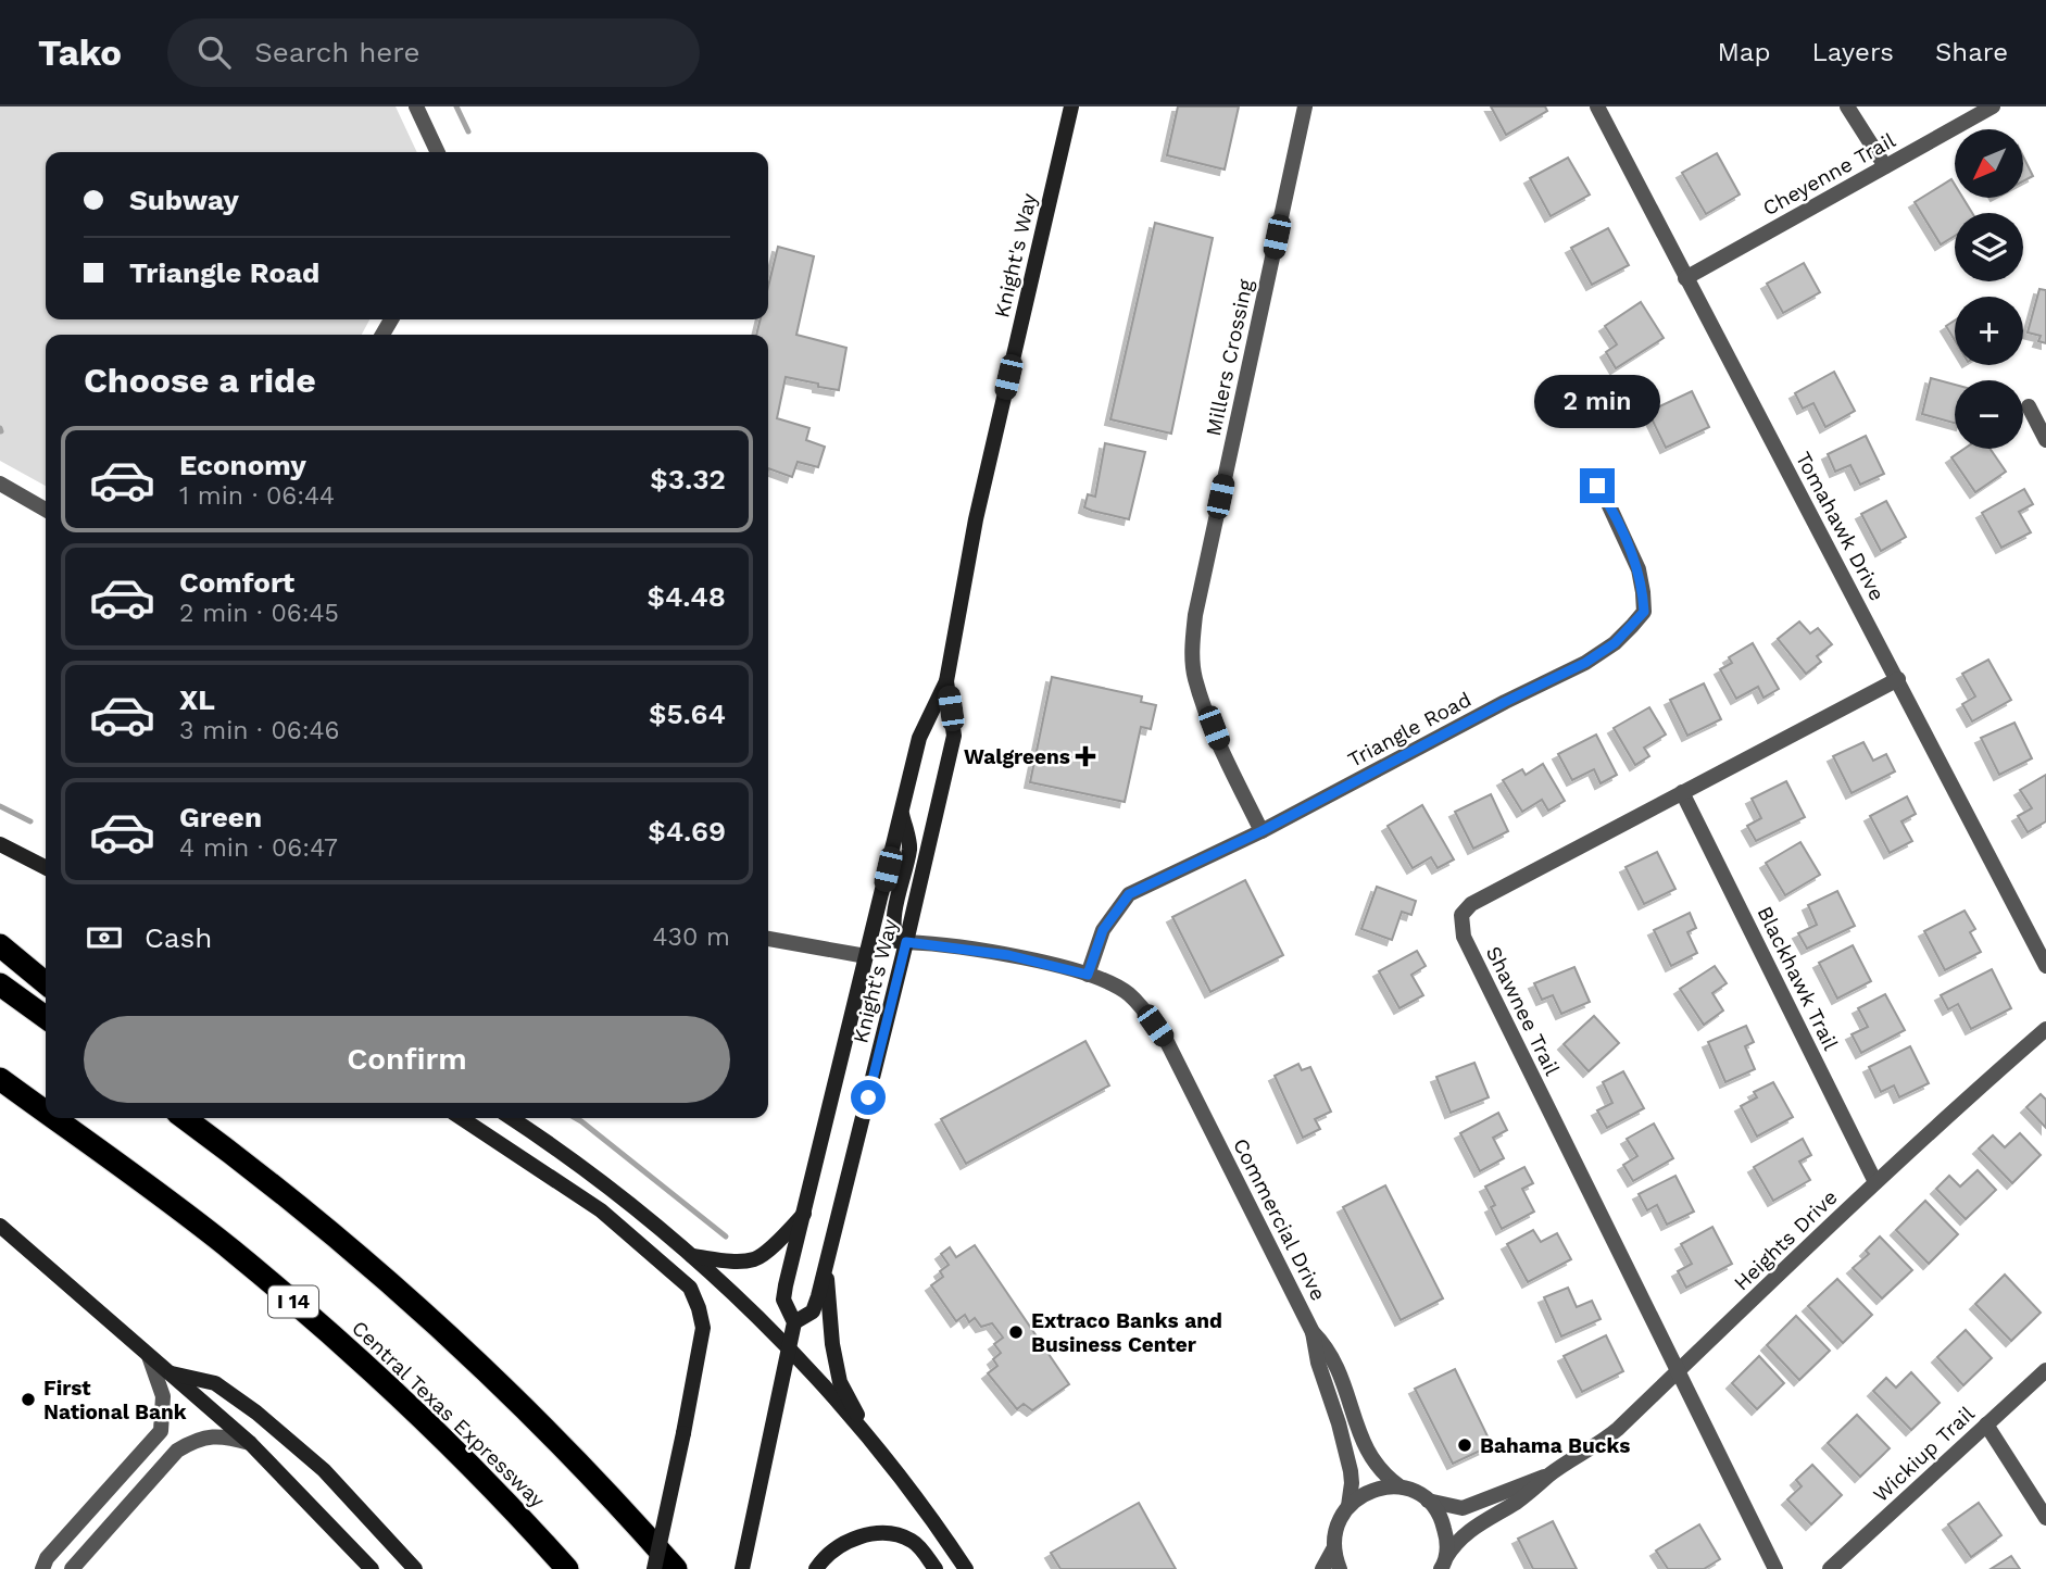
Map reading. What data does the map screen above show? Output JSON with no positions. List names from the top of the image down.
{
  "streets": {
    "highway": ["I 14", "Central Texas Expressway"],
    "main road": ["Knight's Way"],
    "street": [
      "Cheyenne Trail",
      "Millers Crossing",
      "Tomahawk Drive",
      "Triangle Road",
      "Blackhawk Trail",
      "Shawnee Trail",
      "Commercial Drive",
      "Heights Drive",
      "Wickiup Trail"
    ]
  },
  "crossings": [
    ["Cheyenne Trail", "Tomahawk Drive"],
    ["Knight's Way", "Commercial Drive"],
    ["Millers Crossing", "Triangle Road"],
    ["Tomahawk Drive", "Shawnee Trail"],
    ["Triangle Road", "Commercial Drive"],
    ["Blackhawk Trail", "Shawnee Trail"],
    ["Blackhawk Trail", "Heights Drive"],
    ["Shawnee Trail", "Heights Drive"]
  ],
  "places": {
    "health": ["Walgreens"],
    "other": ["Extraco Banks and Business Center", "First National Bank", "Bahama Bucks"]
  },
  "north": "bottom left",
  "page": {
    "header": "Tako",
    "search": "Search here",
    "nav": ["Map", "Layers", "Share"],
    "map_buttons": ["+", "−"],
    "banner": ["Subway", "Triangle Road"],
    "heading": "Choose a ride",
    "bubble": "2 min",
    "list": [
      {
        "name": "Economy",
        "note": "1 min · 06:44",
        "value": "$3.32"
      },
      {
        "name": "Comfort",
        "note": "2 min · 06:45",
        "value": "$4.48"
      },
      {
        "name": "XL",
        "note": "3 min · 06:46",
        "value": "$5.64"
      },
      {
        "name": "Green",
        "note": "4 min · 06:47",
        "value": "$4.69"
      }
    ],
    "pay": ["Cash", "430 m"],
    "buttons": "Confirm"
  }
}
